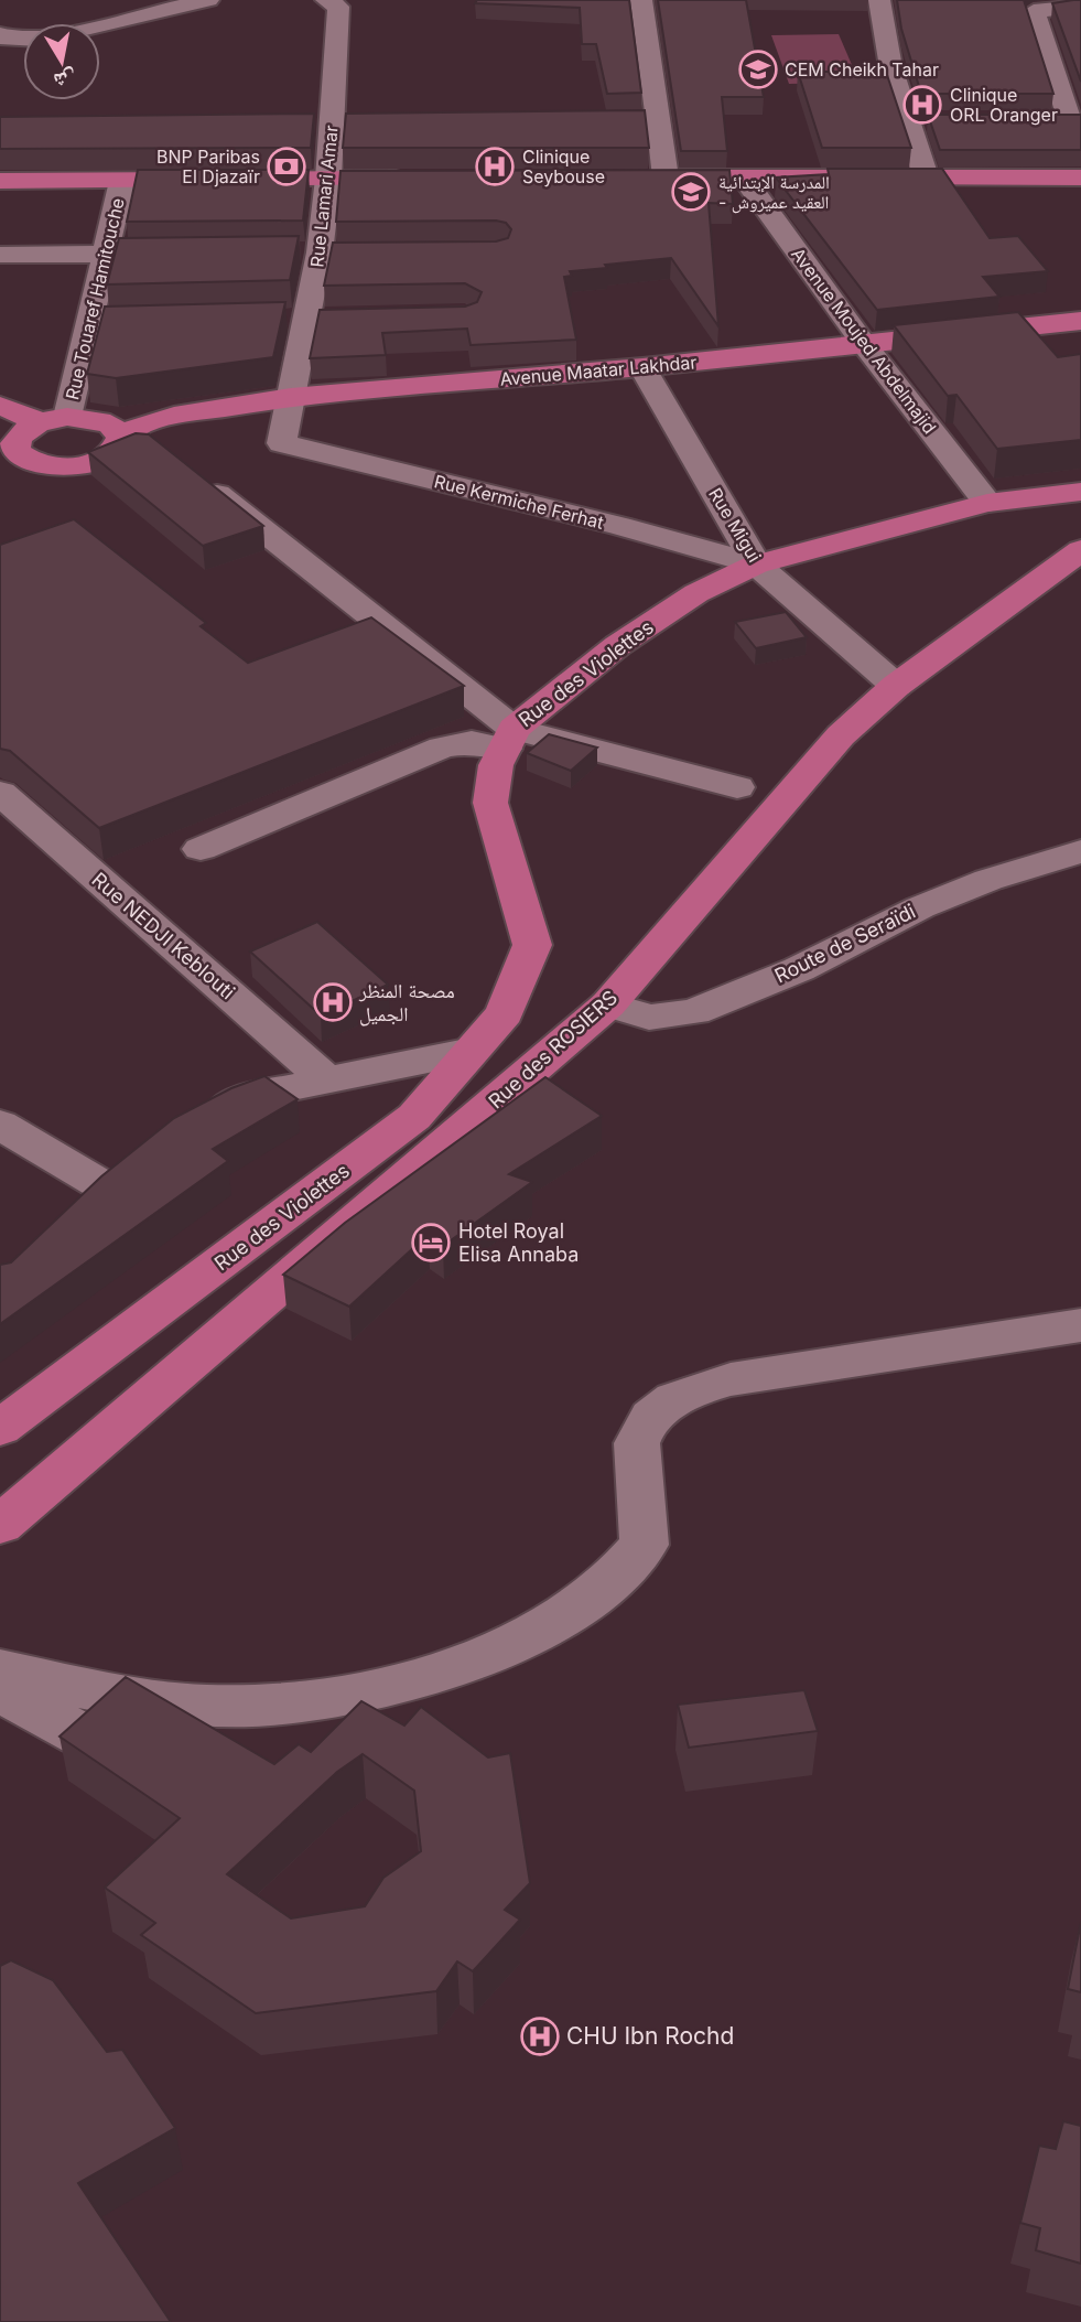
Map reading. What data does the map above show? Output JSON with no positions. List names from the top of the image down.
{
  "streets": {
    "main road": ["Avenue Maatar Lakhdar", "Rue des Violettes", "Rue des ROSIERS"],
    "street": [
      "Rue Lamari Amar",
      "Rue Touaref Hamitouche",
      "Avenue Moujed Abdelmajid",
      "Rue Kermiche Ferhat",
      "Rue Migui",
      "Rue NEDJI Keblouti",
      "Route de Seraïdi"
    ]
  },
  "crossings": [
    ["Rue Lamari Amar", "Avenue Maatar Lakhdar"],
    ["Rue Lamari Amar", "Rue Kermiche Ferhat"],
    ["Avenue Moujed Abdelmajid", "Avenue Maatar Lakhdar"],
    ["Avenue Moujed Abdelmajid", "Rue des Violettes"],
    ["Avenue Maatar Lakhdar", "Rue Migui"],
    ["Rue Kermiche Ferhat", "Rue Migui"],
    ["Rue Kermiche Ferhat", "Rue des Violettes"],
    ["Rue Migui", "Rue des Violettes"],
    ["Rue Migui", "Rue des ROSIERS"],
    ["Route de Seraïdi", "Rue des ROSIERS"]
  ],
  "places": {
    "school or university": ["CEM Cheikh Tahar", "المدرسة الإبتدائية - العقيد عميروش"],
    "hospital": [
      "Clinique ORL Oranger",
      "Clinique Seybouse",
      "مصحة المنظر الجميل",
      "CHU Ibn Rochd"
    ],
    "bank": ["BNP Paribas El Djazaïr"],
    "hotel": ["Hotel Royal Elisa Annaba"]
  },
  "north": "bottom"
}
